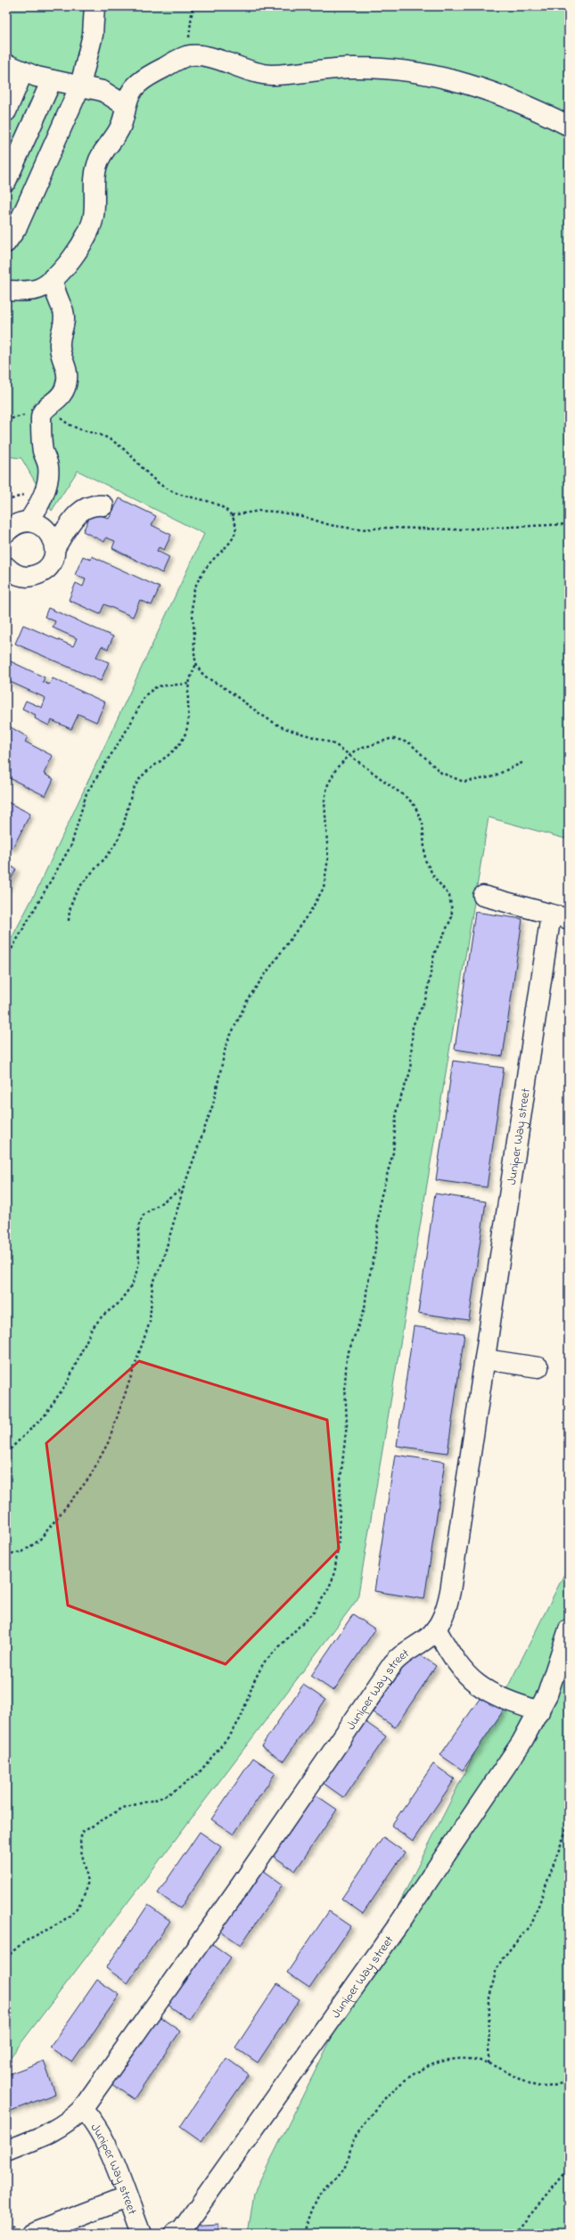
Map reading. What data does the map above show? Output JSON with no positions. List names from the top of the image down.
{
  "streets": {
    "street": ["Juniper Way street"]
  }
}
